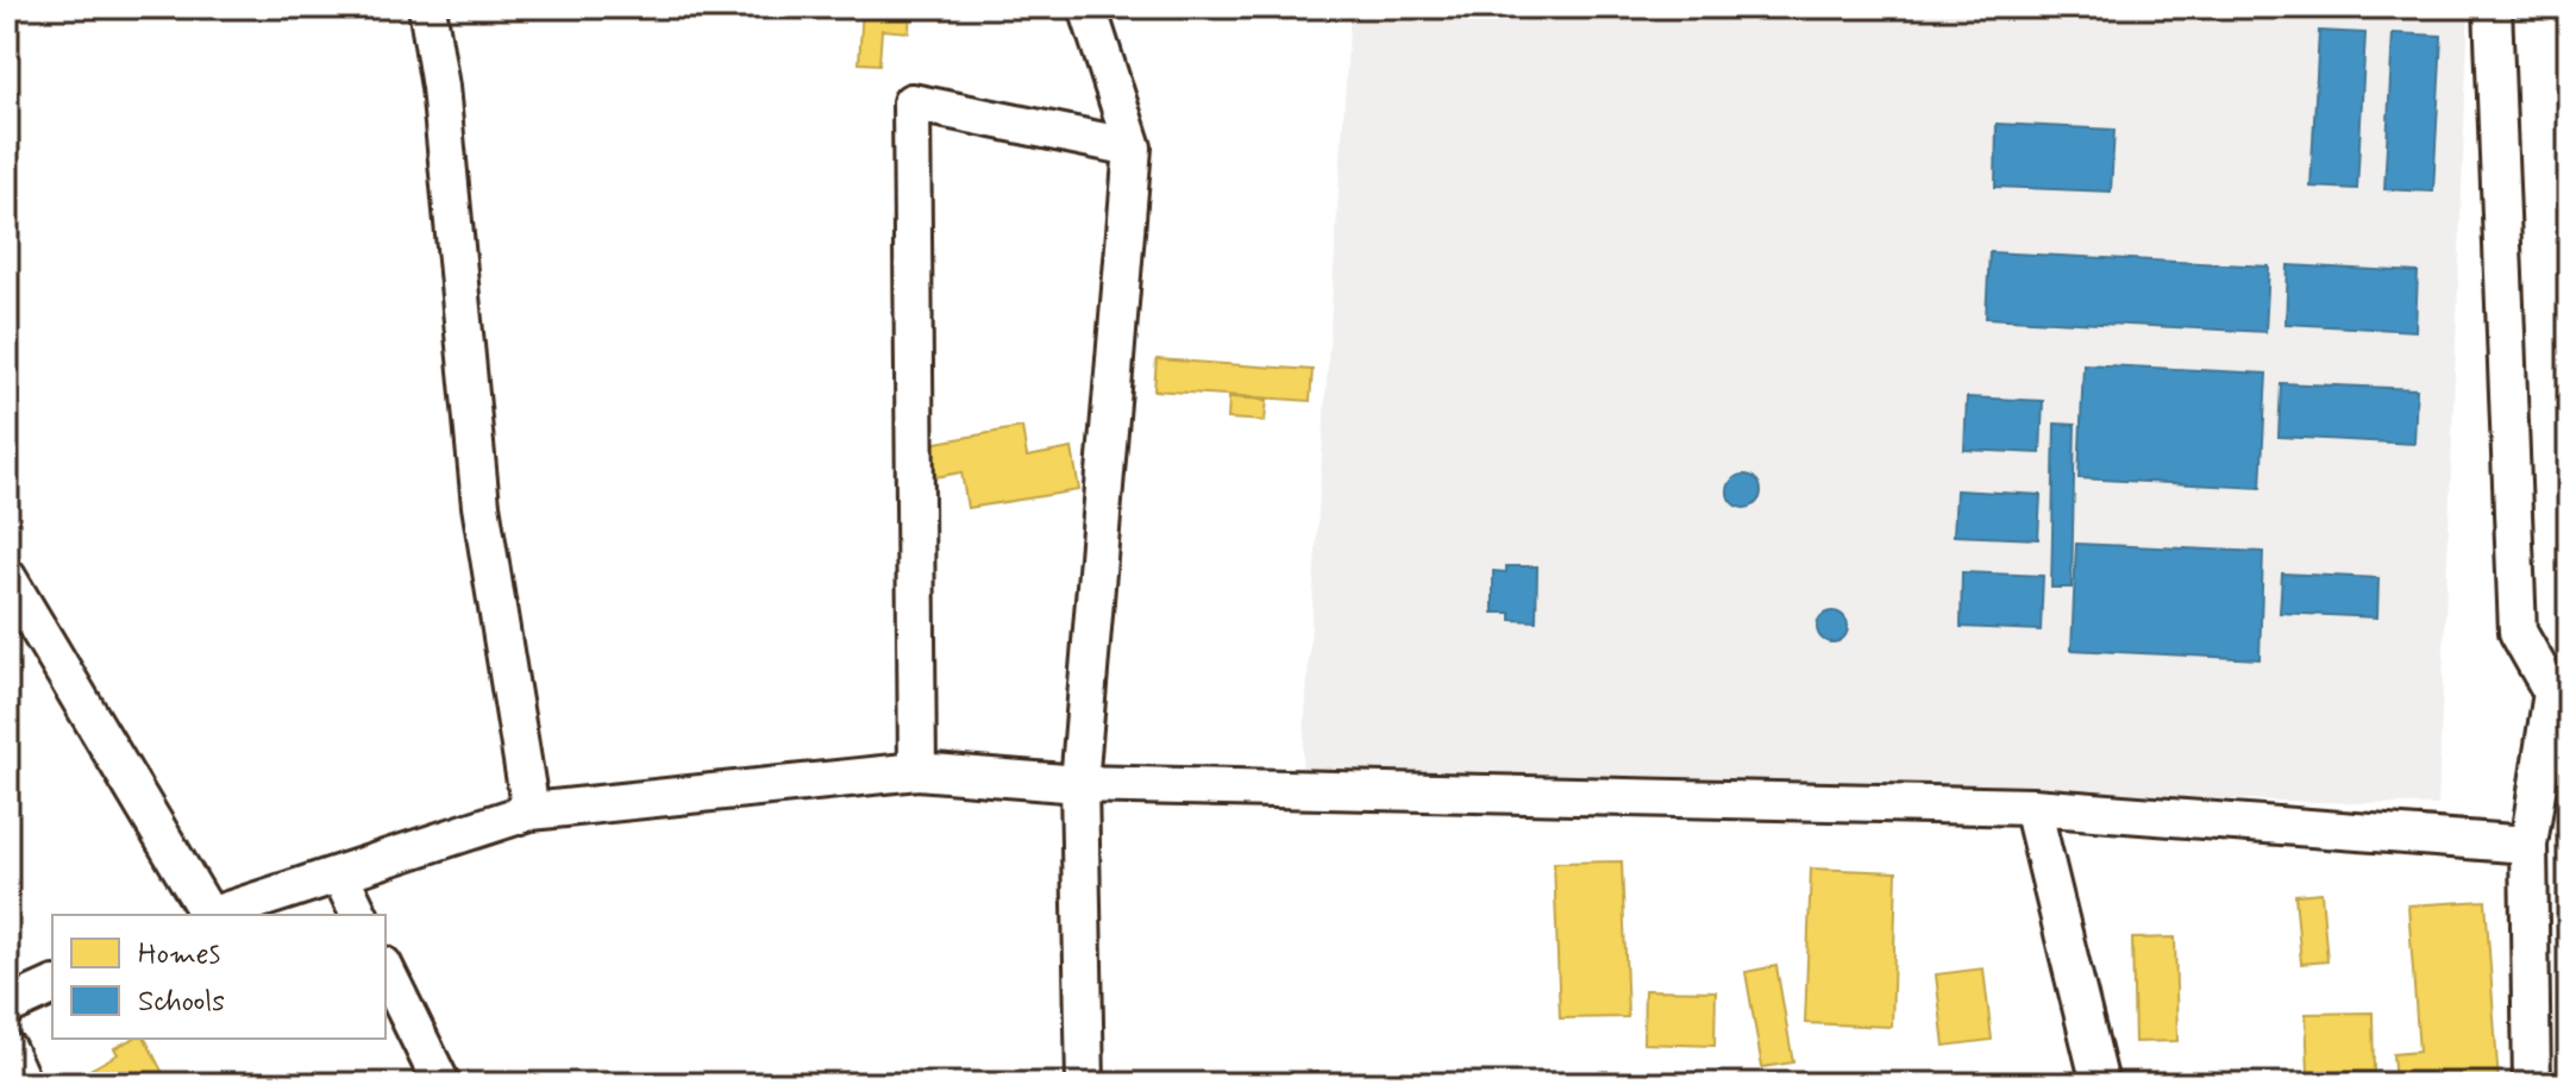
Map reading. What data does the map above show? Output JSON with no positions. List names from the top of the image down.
{
  "legend": ["Homes", "Schools"]
}
